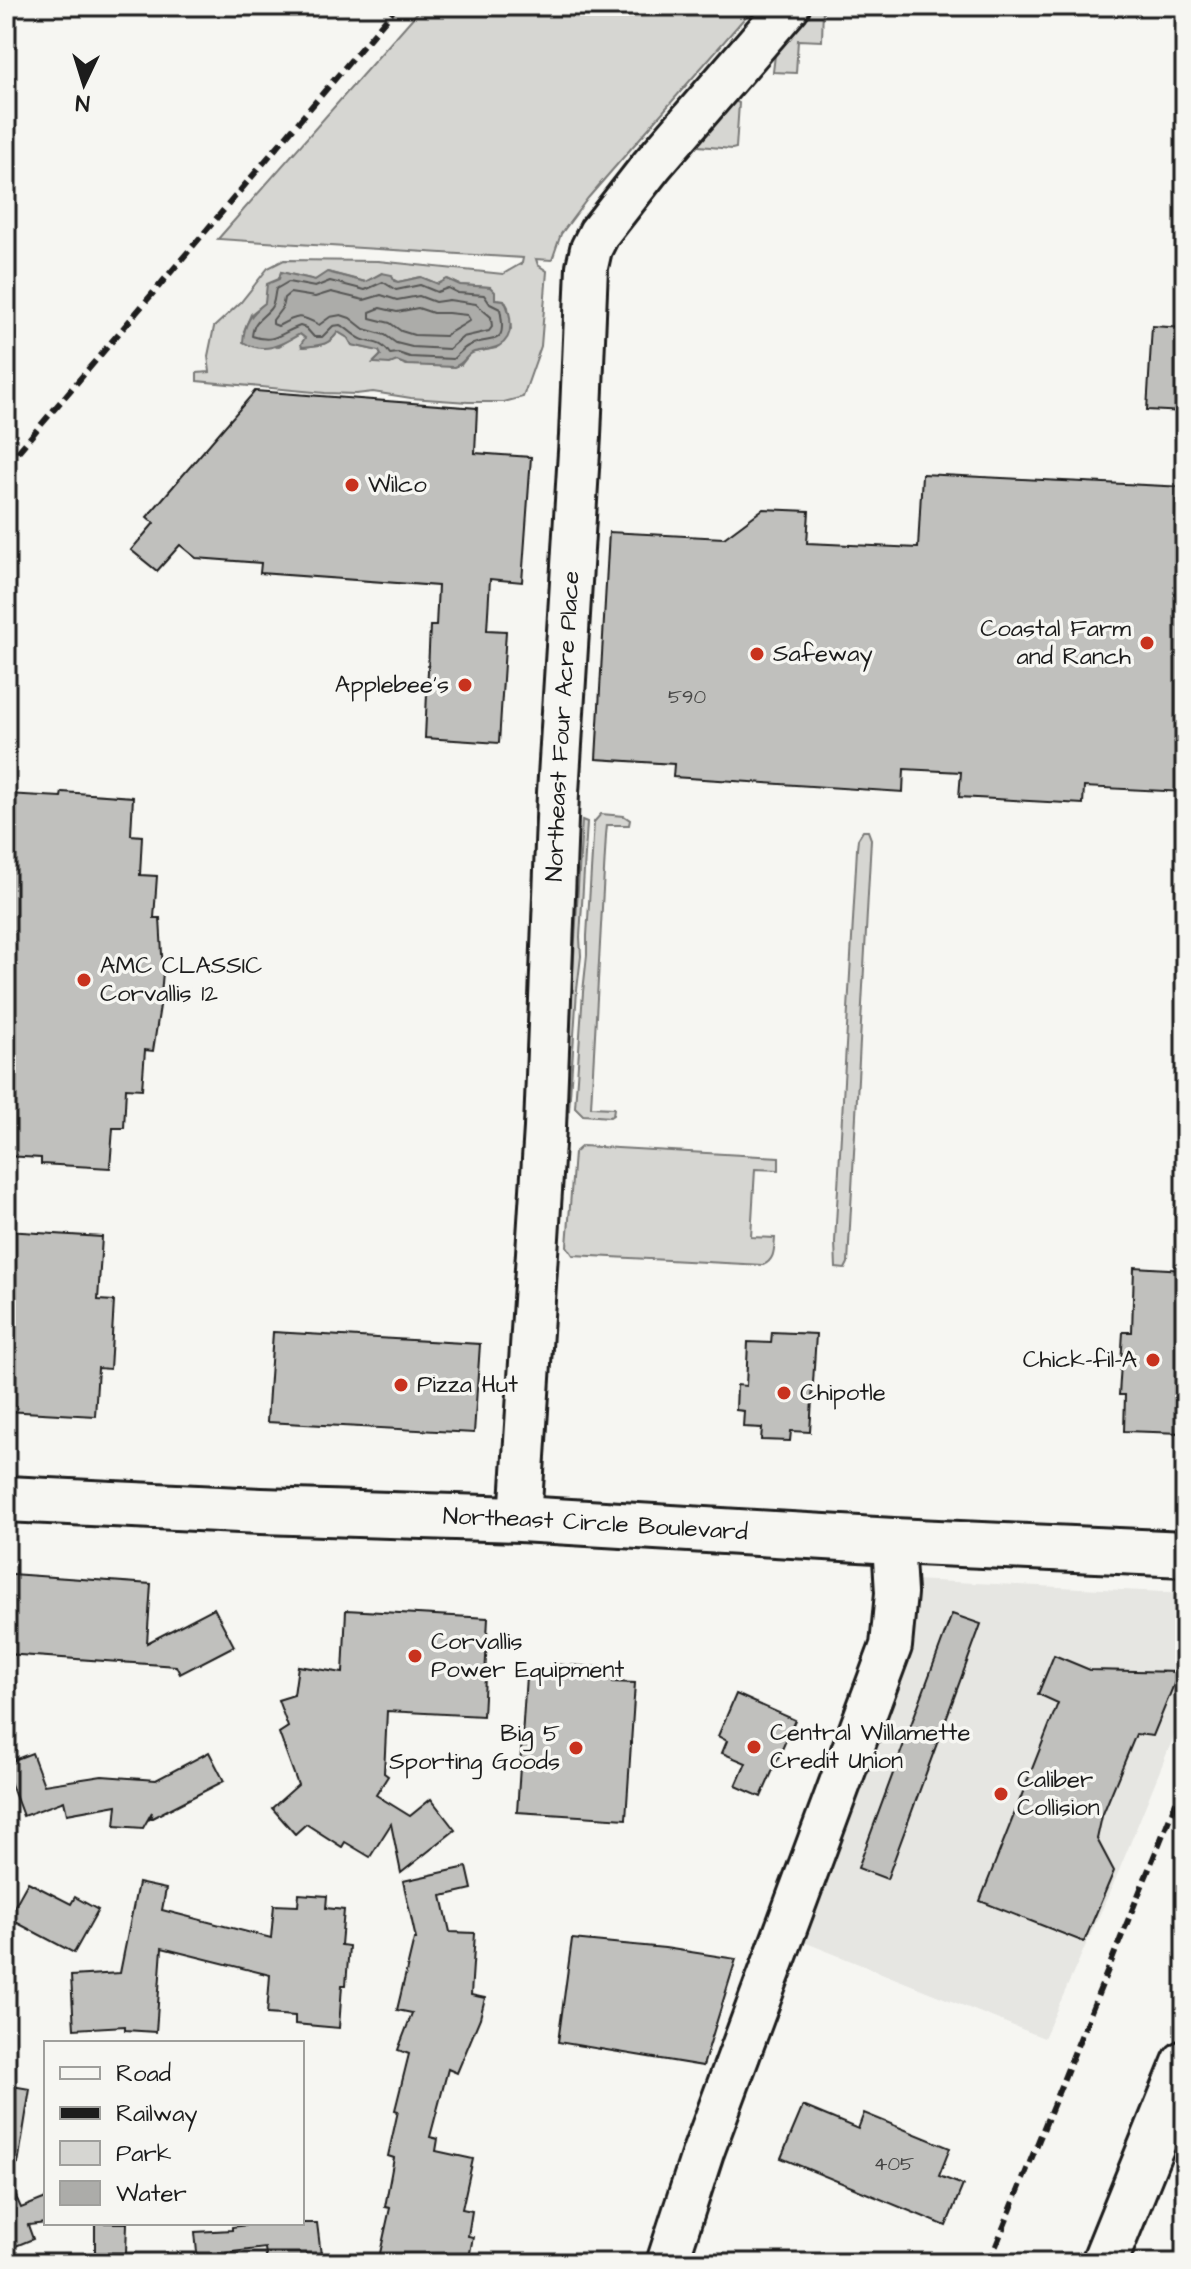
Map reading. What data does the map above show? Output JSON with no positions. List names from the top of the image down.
{
  "streets": {
    "main road": ["Northeast Circle Boulevard"],
    "street": ["Northeast Four Acre Place"]
  },
  "crossings": [
    ["Northeast Four Acre Place", "Northeast Circle Boulevard"]
  ],
  "places": [
    "Wilco",
    "Coastal Farm and Ranch",
    "Safeway",
    "Applebee's",
    "AMC CLASSIC Corvallis 12",
    "Chick-fil-A",
    "Pizza Hut",
    "Chipotle",
    "Corvallis Power Equipment",
    "Central Willamette Credit Union",
    "Big 5 Sporting Goods",
    "Caliber Collision"
  ],
  "house_numbers": ["590", "405"],
  "legend": [
    "Road",
    "Railway",
    "Park",
    "Water"
  ],
  "north": "bottom"
}
